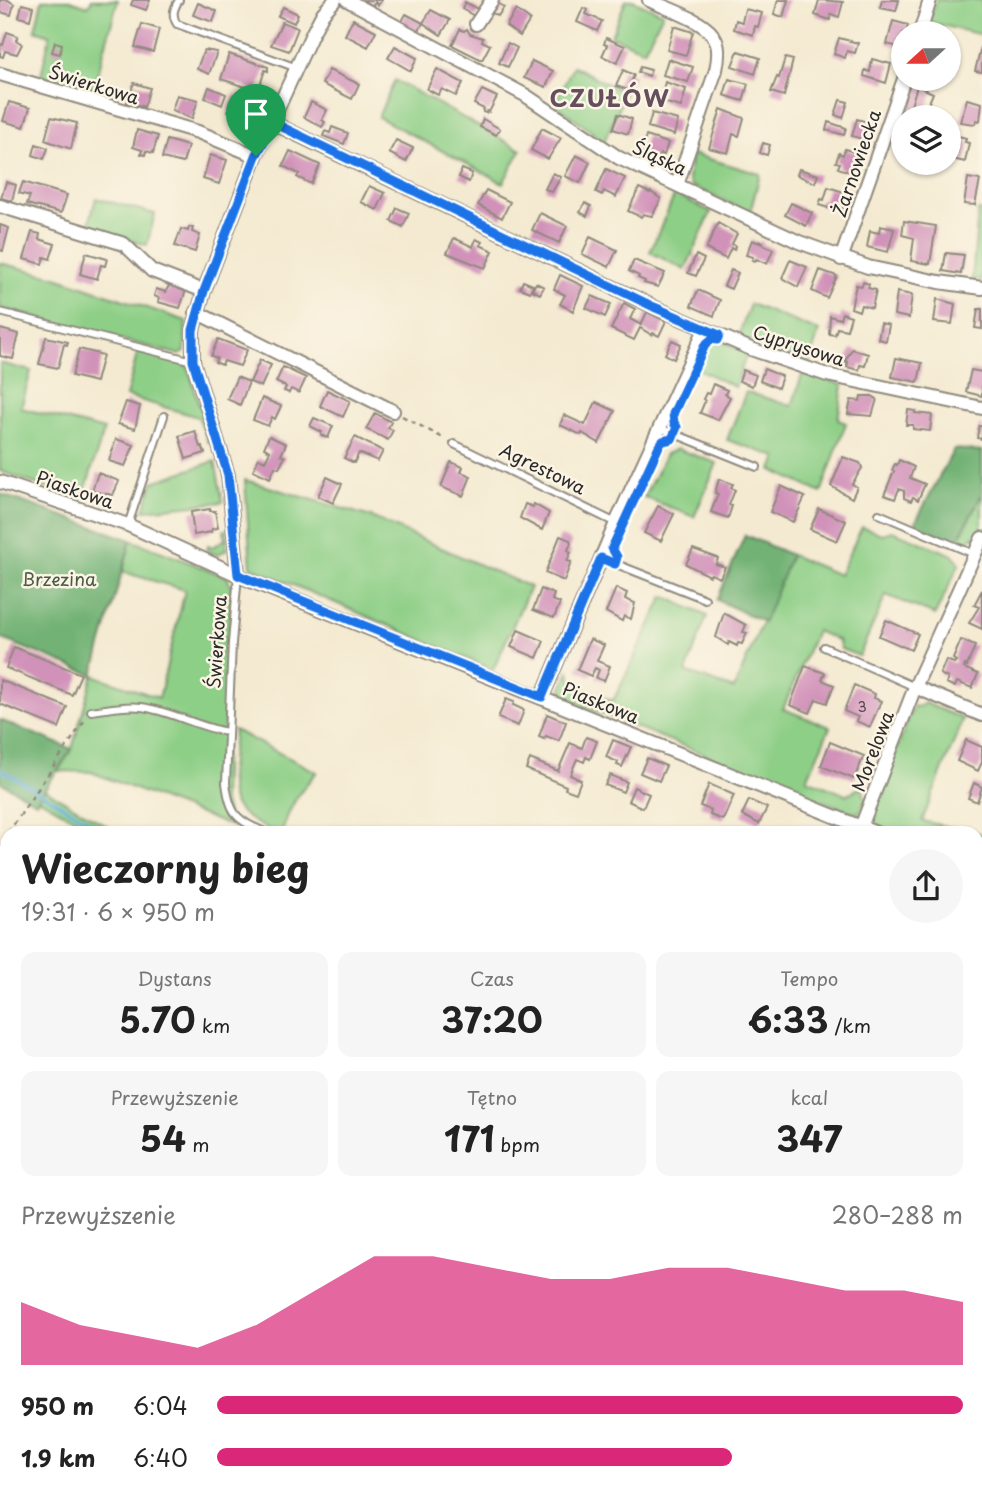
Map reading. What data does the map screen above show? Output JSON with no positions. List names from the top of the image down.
{
  "streets": {
    "street": [
      "Świerkowa",
      "Śląska",
      "Żarnowiecka",
      "Cyprysowa",
      "Piaskowa",
      "Morelowa"
    ],
    "lane": ["Agrestowa"]
  },
  "crossings": [
    ["Świerkowa", "Cyprysowa"],
    ["Świerkowa", "Piaskowa"],
    ["Śląska", "Żarnowiecka"]
  ],
  "districts": ["CZUŁÓW"],
  "parks": ["Brzezina"],
  "house_numbers": ["3"],
  "north": "left",
  "page": {
    "heading": ["Wieczorny bieg", "19:31 · 6 × 950 m"],
    "stats": [
      ["Dystans", "5.70 km"],
      ["Czas", "37:20"],
      ["Tempo", "6:33 /km"],
      ["Przewyższenie", "54 m"],
      ["Tętno", "171 bpm"],
      ["kcal", "347"]
    ],
    "chart": ["Przewyższenie", "280–288 m"],
    "list": [
      {
        "name": "950 m",
        "note": "6:04"
      },
      {
        "name": "1.9 km",
        "note": "6:40"
      }
    ]
  }
}
